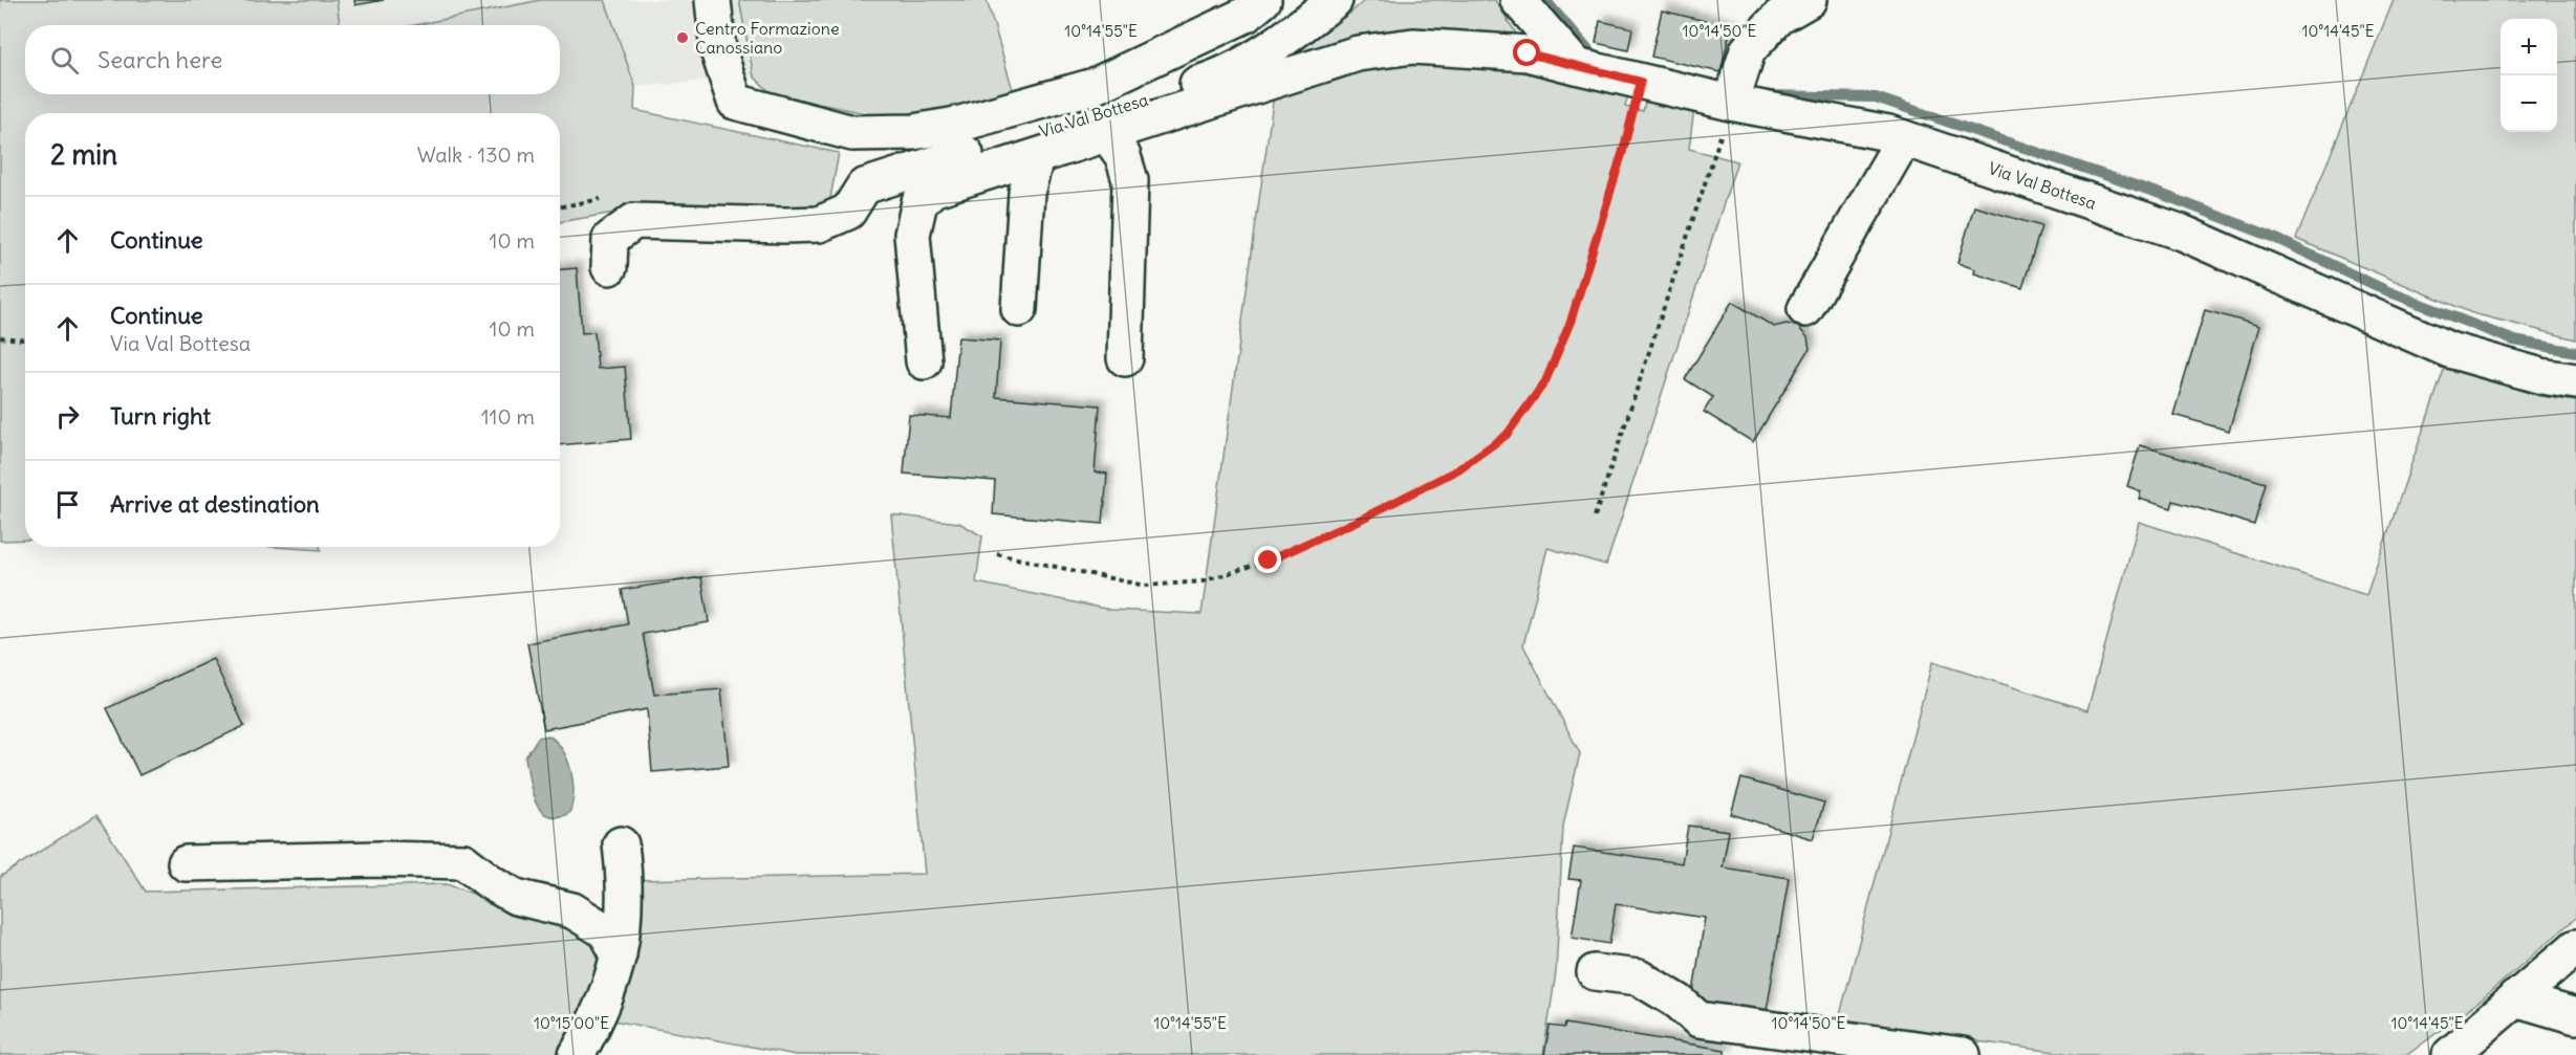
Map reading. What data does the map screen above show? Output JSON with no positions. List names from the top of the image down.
{
  "streets": {
    "street": ["Via Val Bottesa"]
  },
  "places": ["Centro Formazione Canossiano"],
  "page": {
    "map_buttons": ["+", "−"],
    "search": "Search here",
    "heading": ["2 min", "Walk · 130 m"],
    "list": [
      ["Continue", "10 m"],
      ["Continue", "Via Val Bottesa", "10 m"],
      ["Turn right", "110 m"],
      "Arrive at destination"
    ]
  },
  "coordinates": [
    "10°14'55\"E",
    "10°14'50\"E",
    "10°14'45\"E",
    "10°15'00\"E"
  ]
}
